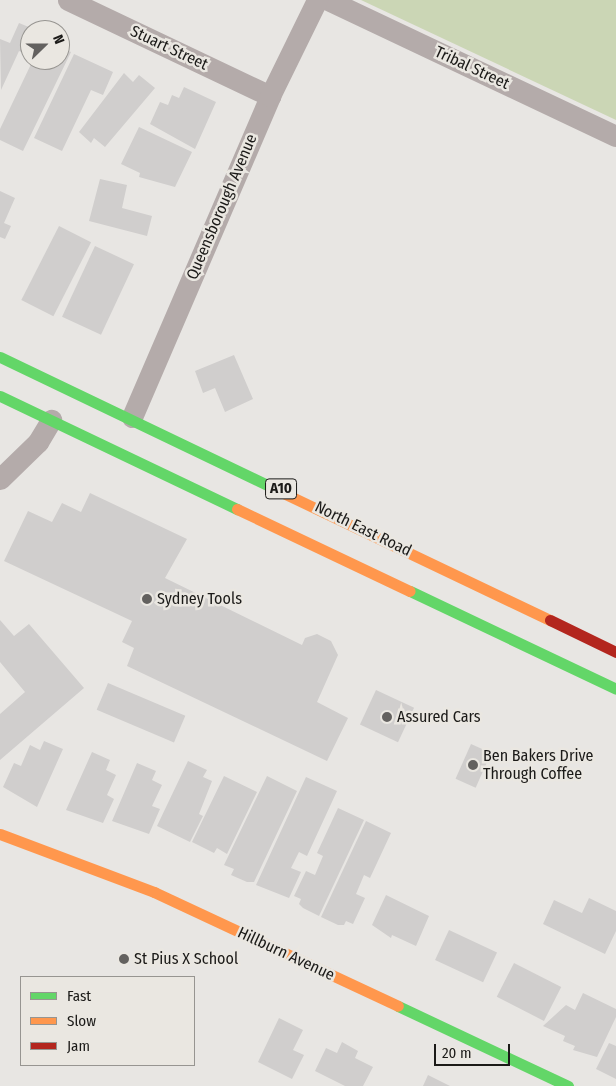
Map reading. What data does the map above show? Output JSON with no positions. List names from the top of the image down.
{
  "streets": {
    "main road": ["A10", "North East Road", "Hillburn Avenue"],
    "street": ["Stuart Street", "Tribal Street", "Queensborough Avenue"]
  },
  "crossings": [
    ["Stuart Street", "Queensborough Avenue"],
    ["Queensborough Avenue", "North East Road"]
  ],
  "places": [
    "Sydney Tools",
    "Assured Cars",
    "Ben Bakers Drive Through Coffee",
    "St Pius X School"
  ],
  "legend": ["Fast", "Slow", "Jam"],
  "scale_bar": "20 m",
  "north": "right"
}
